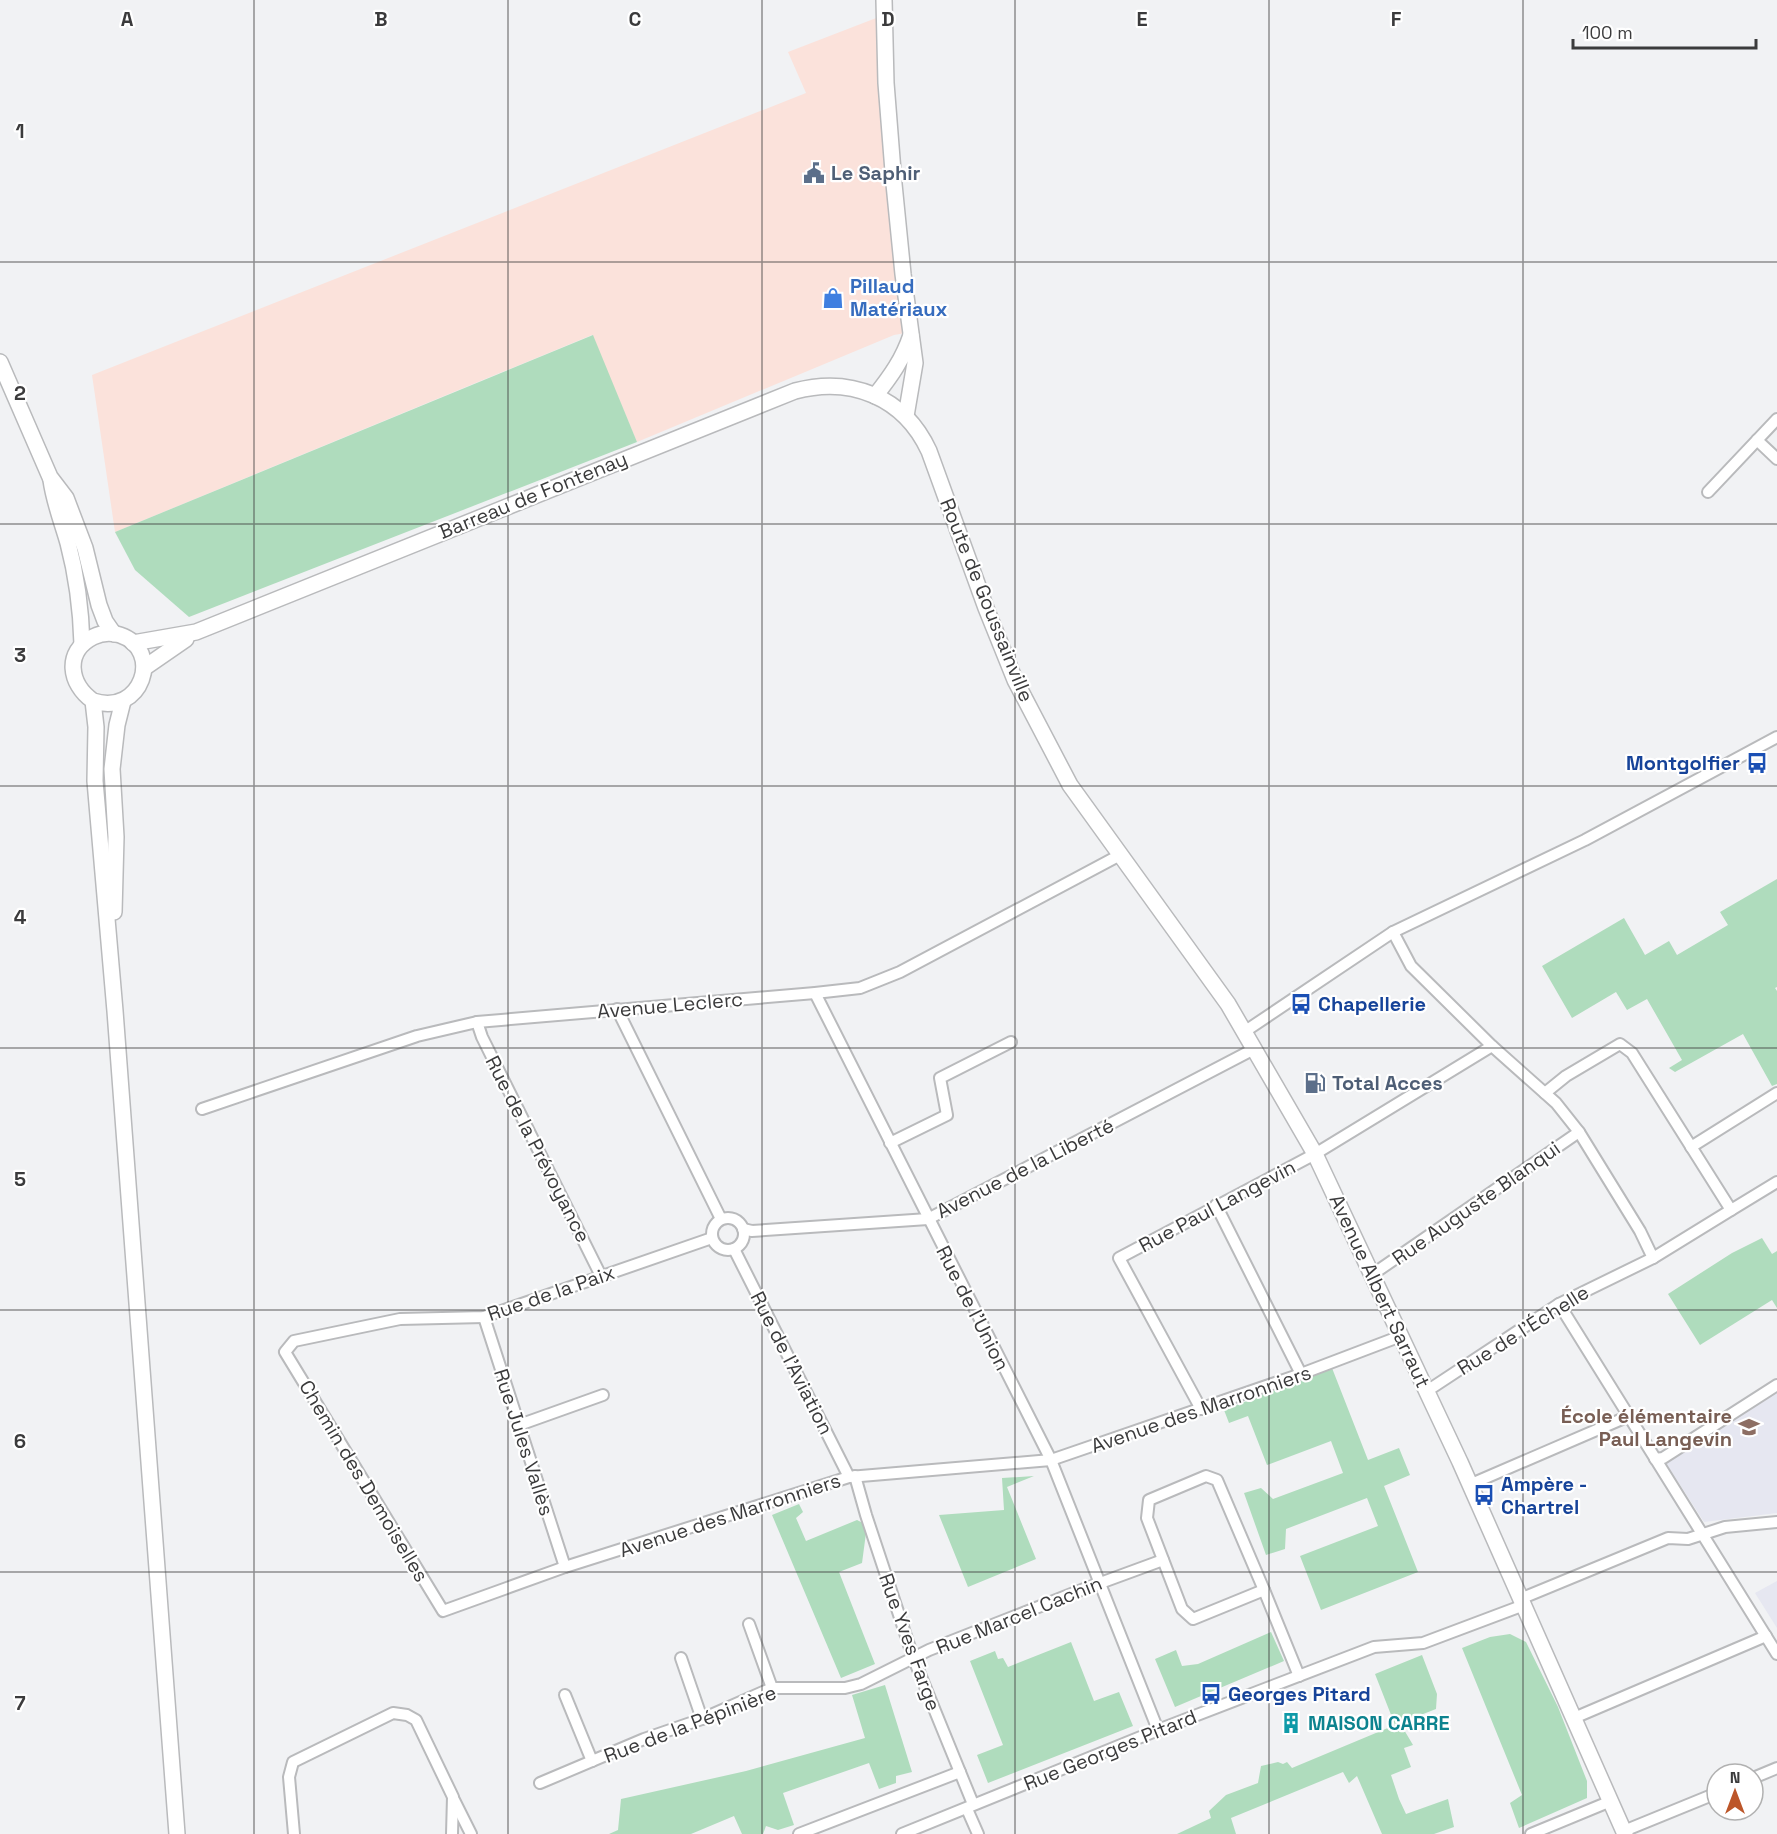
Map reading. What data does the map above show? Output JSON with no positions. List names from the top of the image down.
{
  "streets": {
    "street": [
      "Barreau de Fontenay",
      "Route de Goussainville",
      "Avenue Leclerc",
      "Rue de la Prévoyance",
      "Avenue de la Liberté",
      "Rue Auguste Blanqui",
      "Rue Paul Langevin",
      "Avenue Albert Sarraut",
      "Rue de la Paix",
      "Rue de l'Union",
      "Rue de l'Échelle",
      "Rue de l'Aviation",
      "Avenue des Marronniers",
      "Rue Jules Vallès",
      "Chemin des Demoiselles",
      "Rue Marcel Cachin",
      "Rue Yves Farge",
      "Rue de la Pépinière",
      "Rue Georges Pitard"
    ]
  },
  "crossings": [
    ["Barreau de Fontenay", "Route de Goussainville"],
    ["Route de Goussainville", "Avenue Albert Sarraut"],
    ["Avenue Leclerc", "Rue de la Prévoyance"],
    ["Avenue Leclerc", "Avenue Albert Sarraut"],
    ["Avenue Leclerc", "Rue de l'Union"],
    ["Rue de la Prévoyance", "Rue de la Paix"],
    ["Avenue de la Liberté", "Avenue Albert Sarraut"],
    ["Avenue de la Liberté", "Rue de la Paix"],
    ["Avenue de la Liberté", "Rue de l'Union"],
    ["Avenue de la Liberté", "Rue de l'Aviation"],
    ["Rue Auguste Blanqui", "Avenue Albert Sarraut"],
    ["Rue Paul Langevin", "Avenue Albert Sarraut"],
    ["Rue Paul Langevin", "Avenue des Marronniers"],
    ["Avenue Albert Sarraut", "Rue de l'Échelle"],
    ["Avenue Albert Sarraut", "Avenue des Marronniers"],
    ["Avenue Albert Sarraut", "Rue Georges Pitard"],
    ["Rue de la Paix", "Rue de l'Aviation"],
    ["Rue de la Paix", "Rue Jules Vallès"],
    ["Rue de la Paix", "Chemin des Demoiselles"],
    ["Rue de l'Union", "Avenue des Marronniers"],
    ["Rue de l'Union", "Rue Marcel Cachin"],
    ["Rue de l'Union", "Rue Georges Pitard"],
    ["Rue de l'Aviation", "Avenue des Marronniers"],
    ["Rue de l'Aviation", "Rue Yves Farge"],
    ["Avenue des Marronniers", "Rue Jules Vallès"],
    ["Avenue des Marronniers", "Chemin des Demoiselles"],
    ["Avenue des Marronniers", "Rue Yves Farge"],
    ["Rue Marcel Cachin", "Rue Yves Farge"],
    ["Rue Marcel Cachin", "Rue de la Pépinière"],
    ["Rue Yves Farge", "Rue Georges Pitard"]
  ],
  "places": {
    "public building": ["Le Saphir"],
    "shop": ["Pillaud Matériaux"],
    "bus stop": [
      "Montgolfier",
      "Chapellerie",
      "Ampère - Chartrel",
      "Georges Pitard"
    ],
    "fuel station": ["Total Acces"],
    "school or university": ["École élémentaire Paul Langevin"],
    "building": ["MAISON CARRE"]
  },
  "scale_bar": "100 m",
  "north": "top",
  "grid": {
    "columns": [
      "A",
      "B",
      "C",
      "D",
      "E",
      "F"
    ],
    "rows": [
      "1",
      "2",
      "3",
      "4",
      "5",
      "6",
      "7"
    ]
  }
}
